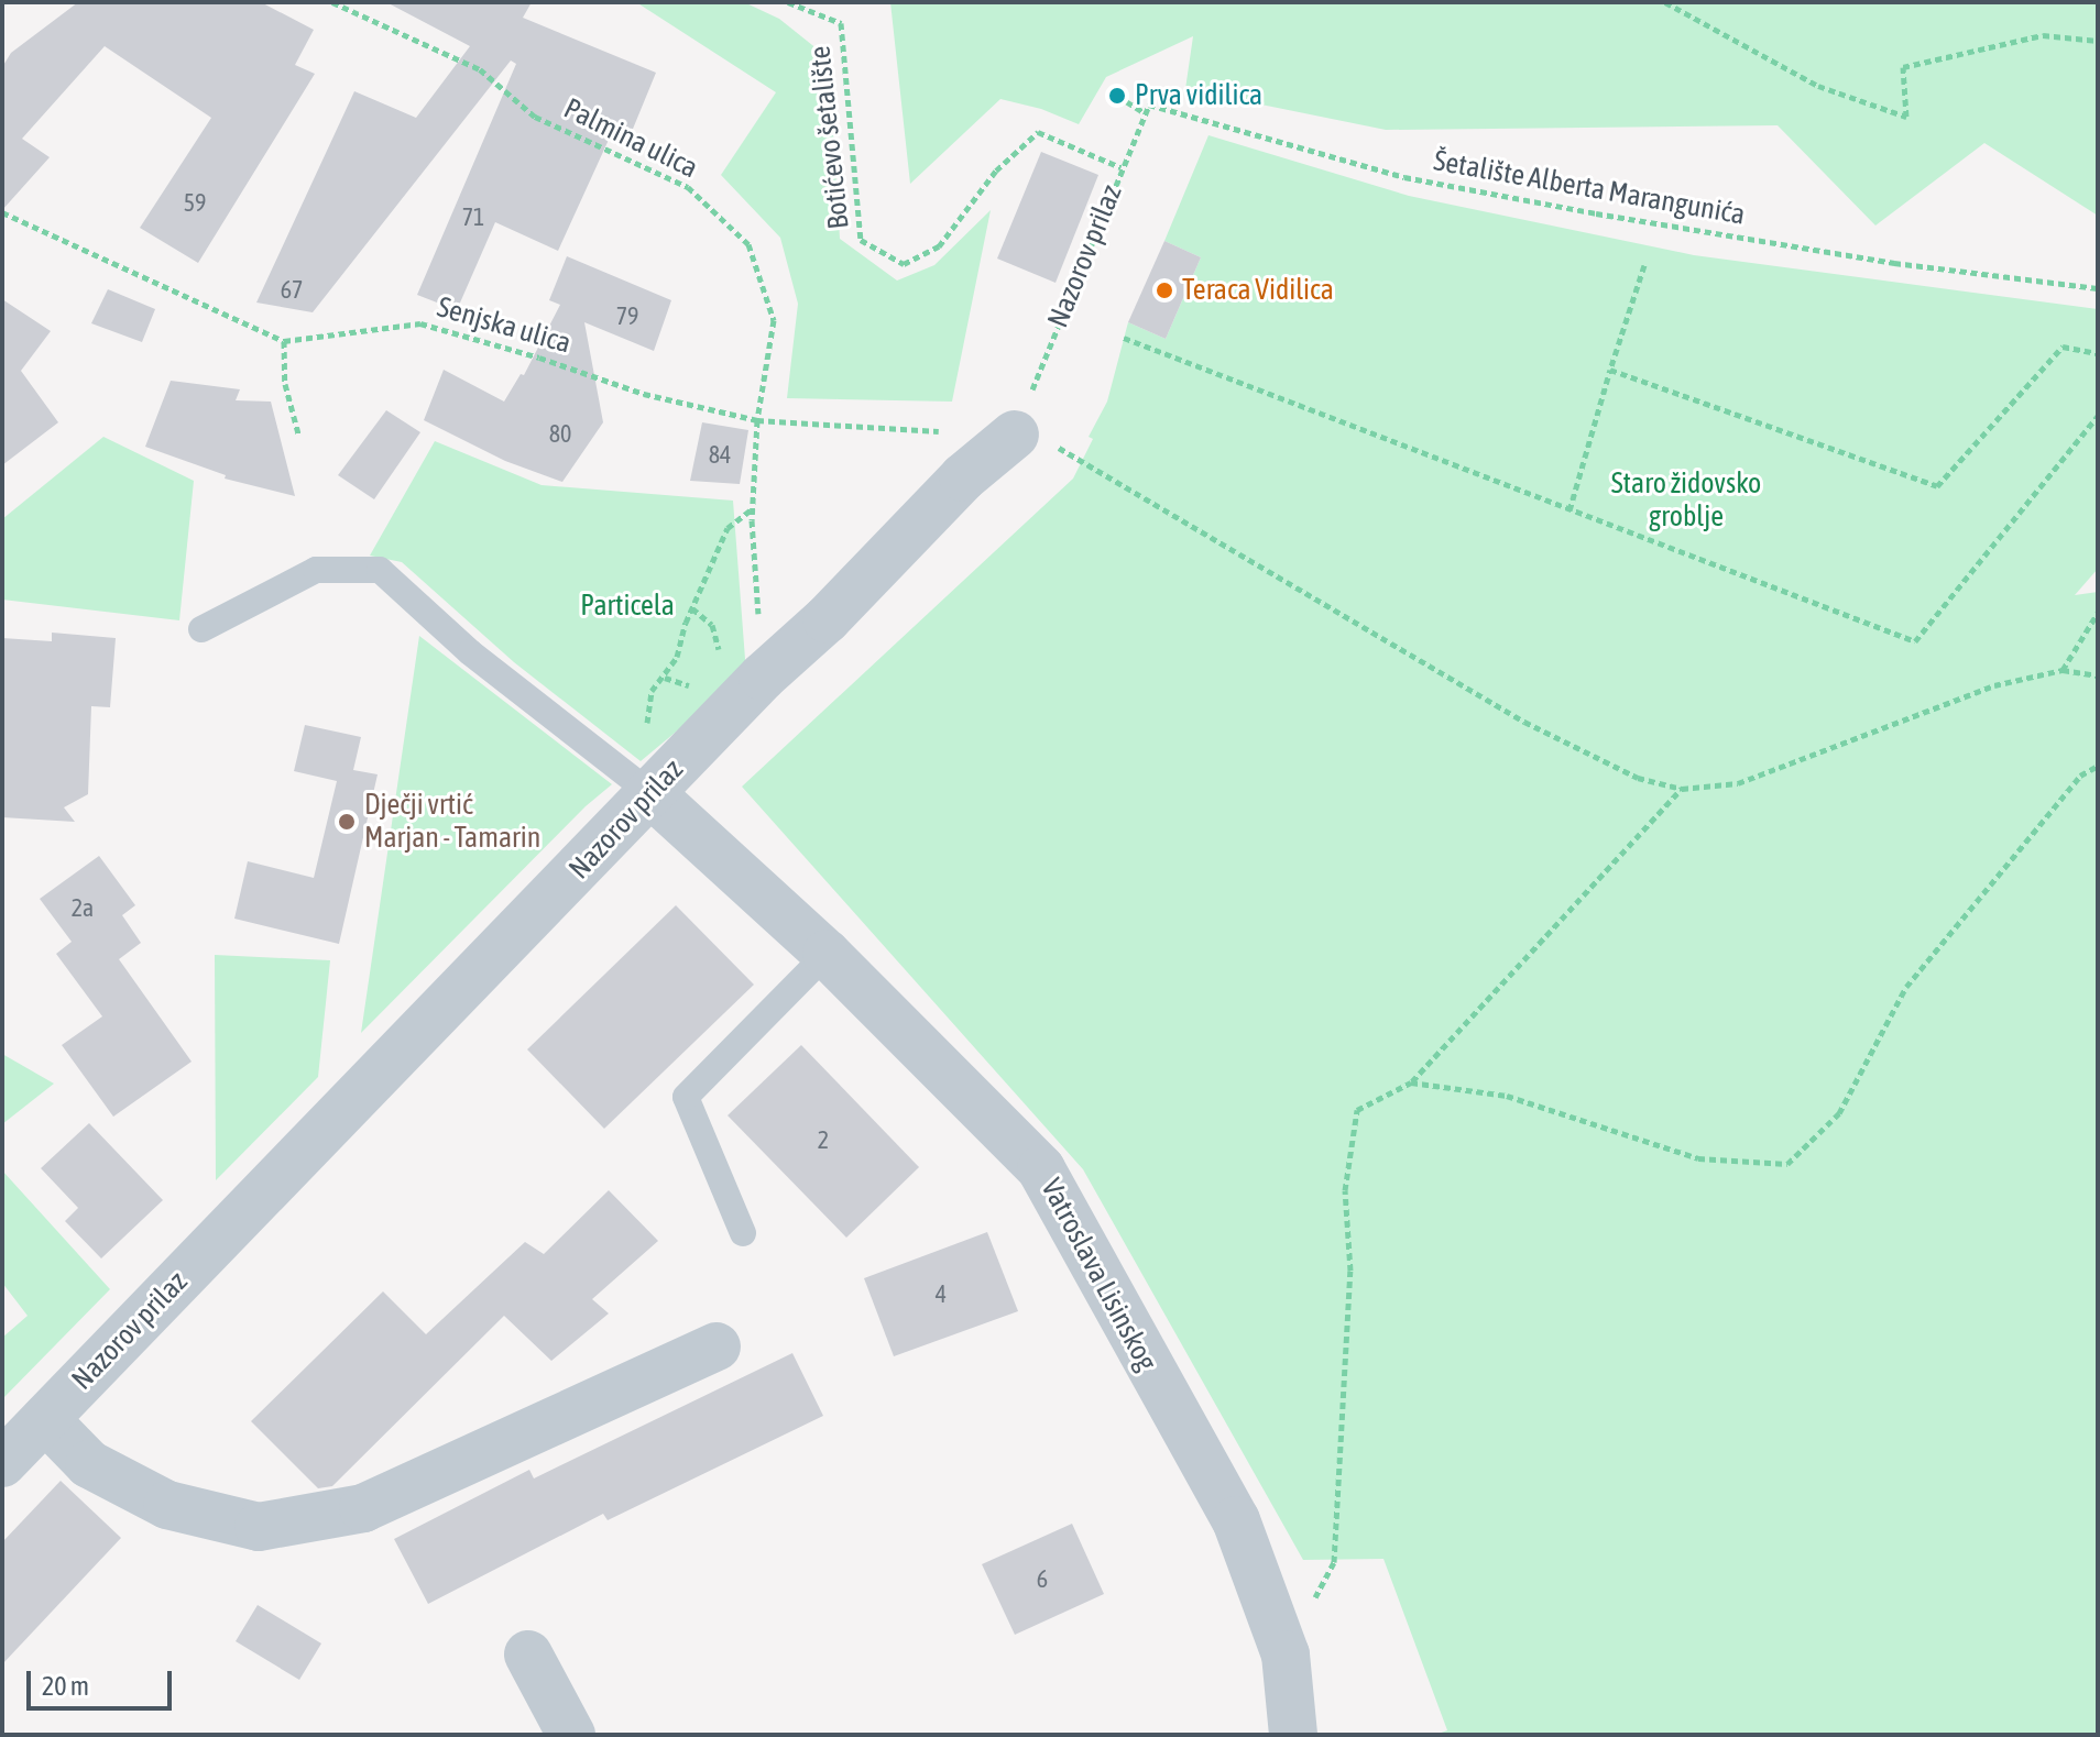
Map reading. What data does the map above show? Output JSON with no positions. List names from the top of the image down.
{
  "streets": {
    "street": ["Nazorov prilaz", "Vatroslava Lisinskog"],
    "path": [
      "Botićevo šetalište",
      "Palmina ulica",
      "Šetalište Alberta Marangunića",
      "Senjska ulica"
    ]
  },
  "crossings": [
    ["Botićevo šetalište", "Nazorov prilaz"],
    ["Palmina ulica", "Nazorov prilaz"],
    ["Palmina ulica", "Senjska ulica"],
    ["Nazorov prilaz", "Senjska ulica"],
    ["Nazorov prilaz", "Vatroslava Lisinskog"]
  ],
  "parks": ["Staro židovsko groblje", "Particela"],
  "places": ["Prva vidilica", "Teraca Vidilica", "Dječji vrtić Marjan - Tamarin"],
  "house_numbers": [
    "59",
    "71",
    "67",
    "79",
    "80",
    "84",
    "2a",
    "2",
    "4",
    "6"
  ],
  "scale_bar": "20 m"
}
